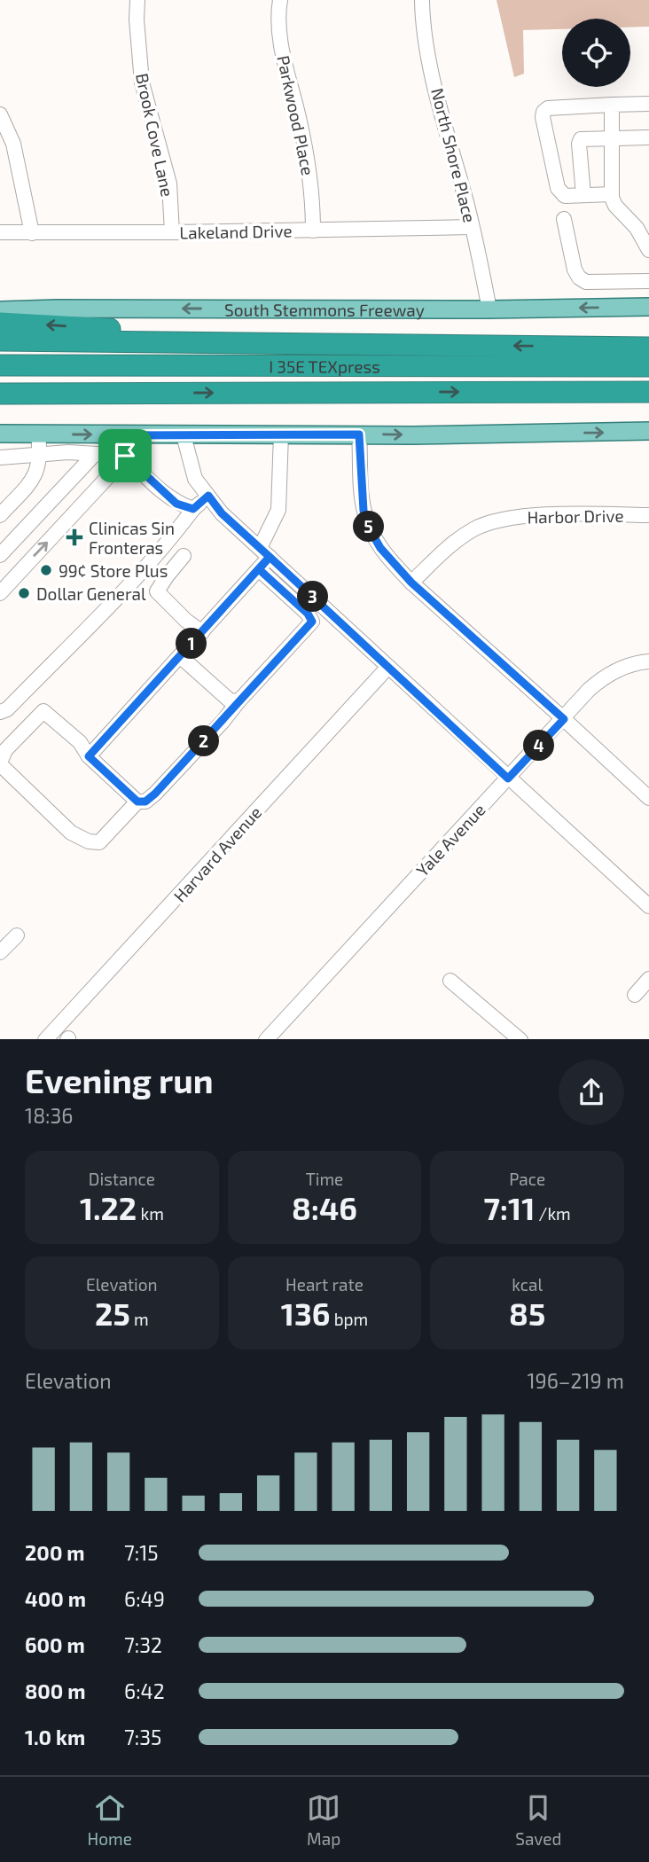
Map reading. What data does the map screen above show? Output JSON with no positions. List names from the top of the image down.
{
  "streets": {
    "highway": ["South Stemmons Freeway", "I 35E TEXpress"],
    "street": [
      "Parkwood Place",
      "Brook Cove Lane",
      "North Shore Place",
      "Lakeland Drive",
      "Harbor Drive",
      "Yale Avenue",
      "Harvard Avenue"
    ]
  },
  "crossings": [
    ["Parkwood Place", "Lakeland Drive"],
    ["Brook Cove Lane", "Lakeland Drive"],
    ["North Shore Place", "Lakeland Drive"],
    ["North Shore Place", "South Stemmons Freeway"]
  ],
  "places": {
    "health": ["Clinicas Sin Fronteras"],
    "other": ["99¢ Store Plus", "Dollar General"]
  },
  "page": {
    "pins": [
      "5",
      "3",
      "1",
      "2",
      "4"
    ],
    "heading": ["Evening run", "18:36"],
    "stats": [
      ["Distance", "1.22 km"],
      ["Time", "8:46"],
      ["Pace", "7:11 /km"],
      ["Elevation", "25 m"],
      ["Heart rate", "136 bpm"],
      ["kcal", "85"]
    ],
    "chart": ["Elevation", "196–219 m"],
    "list": [
      {
        "name": "200 m",
        "note": "7:15"
      },
      {
        "name": "400 m",
        "note": "6:49"
      },
      {
        "name": "600 m",
        "note": "7:32"
      },
      {
        "name": "800 m",
        "note": "6:42"
      },
      {
        "name": "1.0 km",
        "note": "7:35"
      }
    ],
    "tabs": ["Home", "Map", "Saved"]
  }
}
